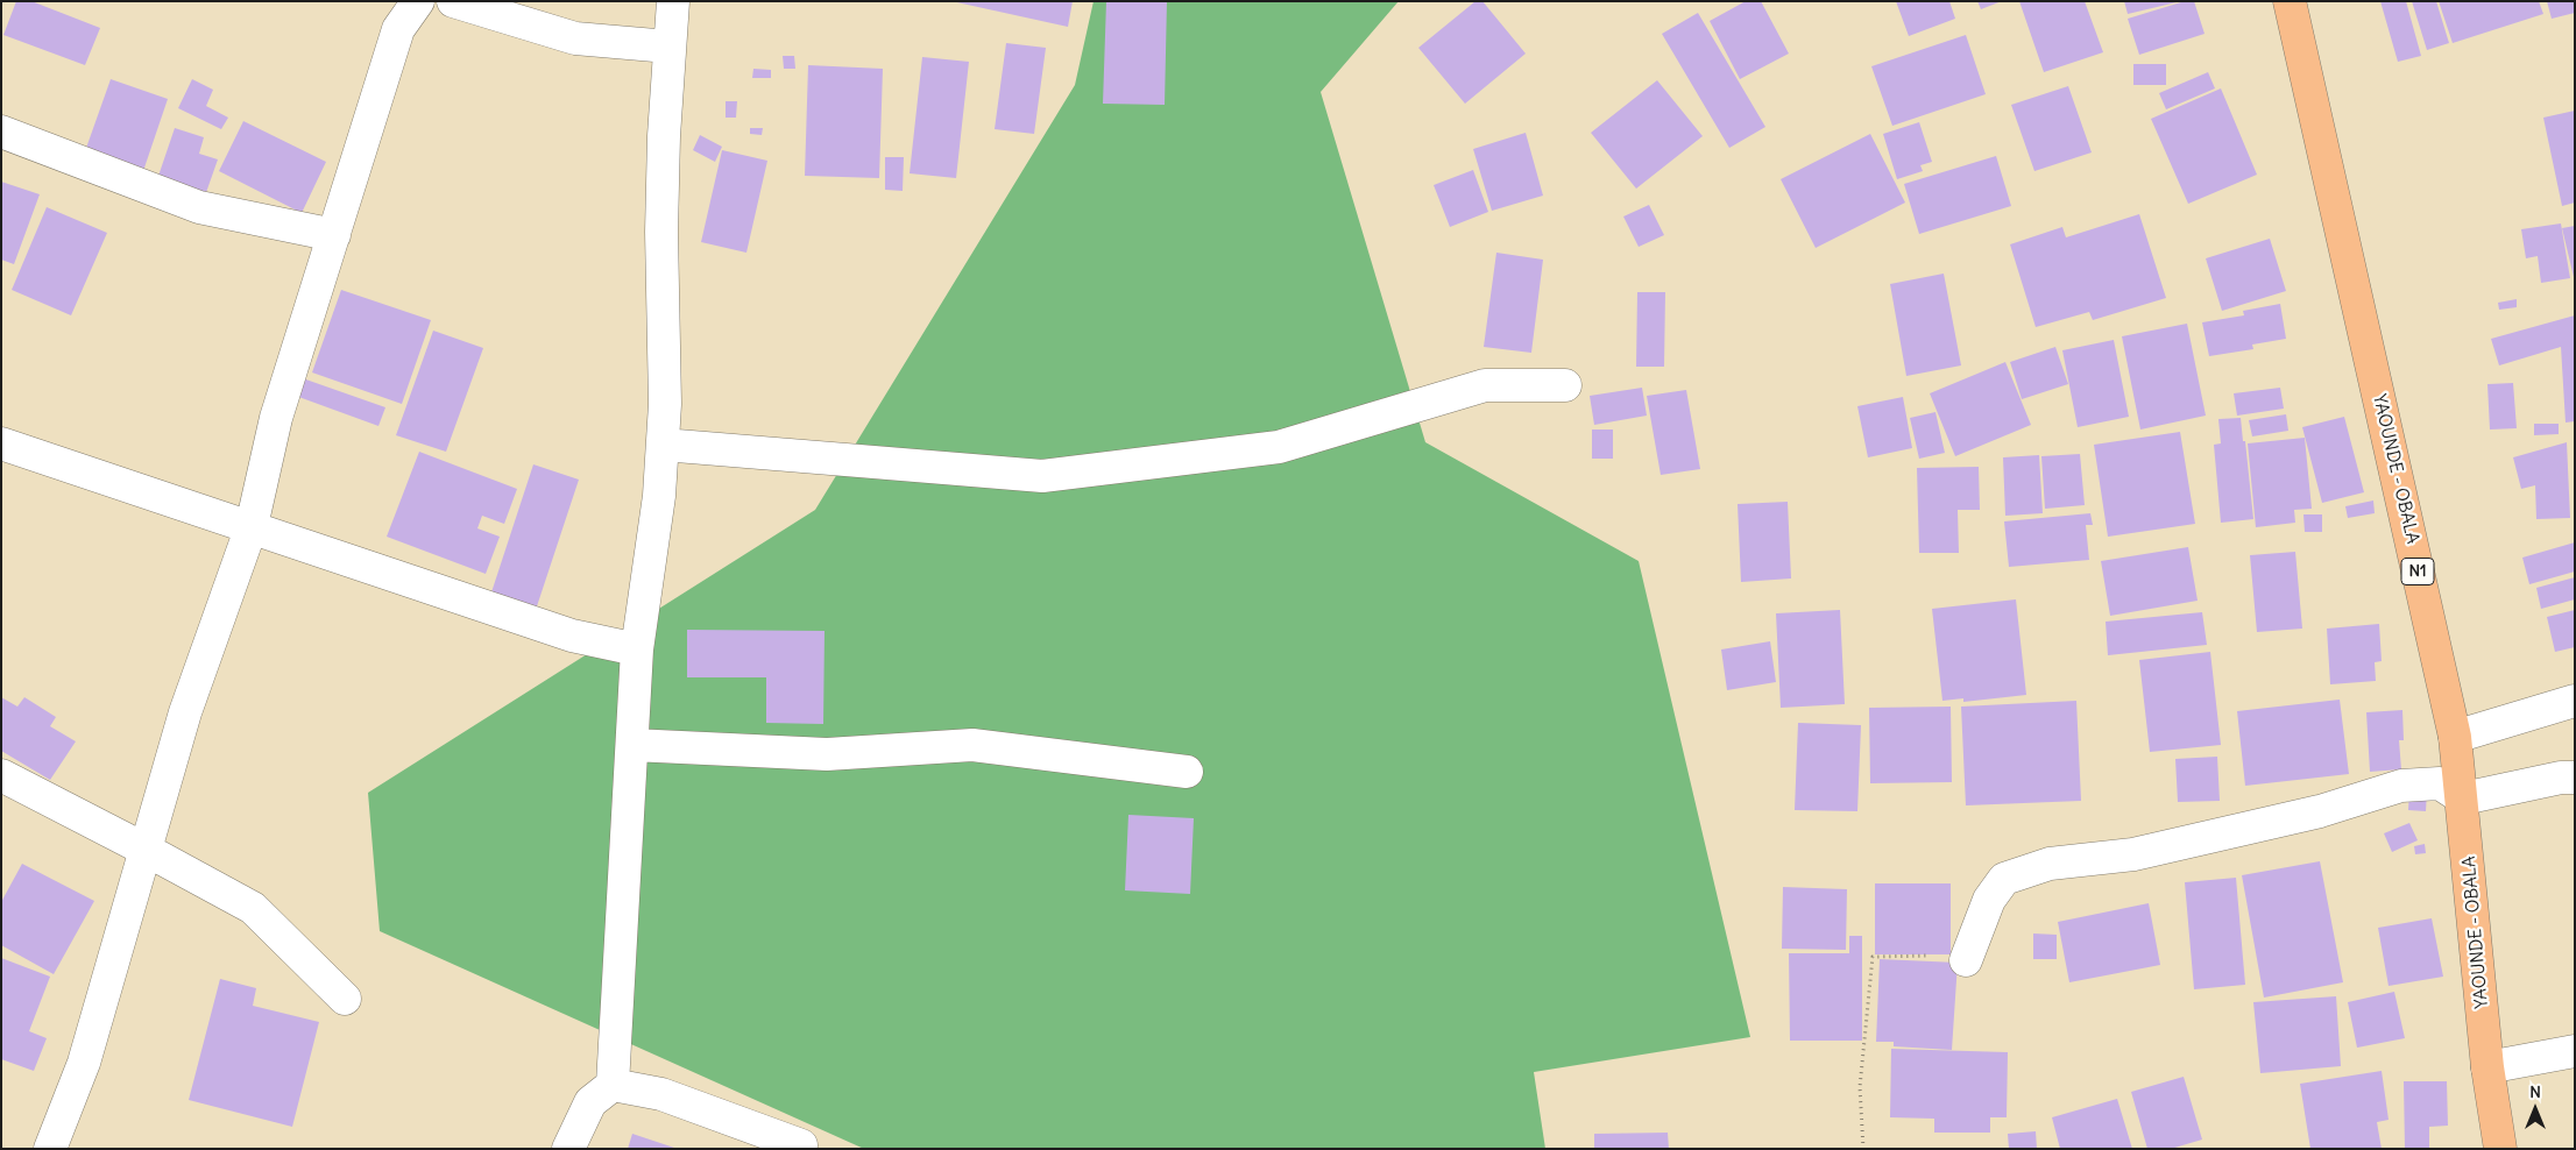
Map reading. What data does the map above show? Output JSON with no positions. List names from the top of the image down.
{
  "streets": {
    "highway": ["YAOUNDE - OBALA", "N1"]
  },
  "north": "top"
}
